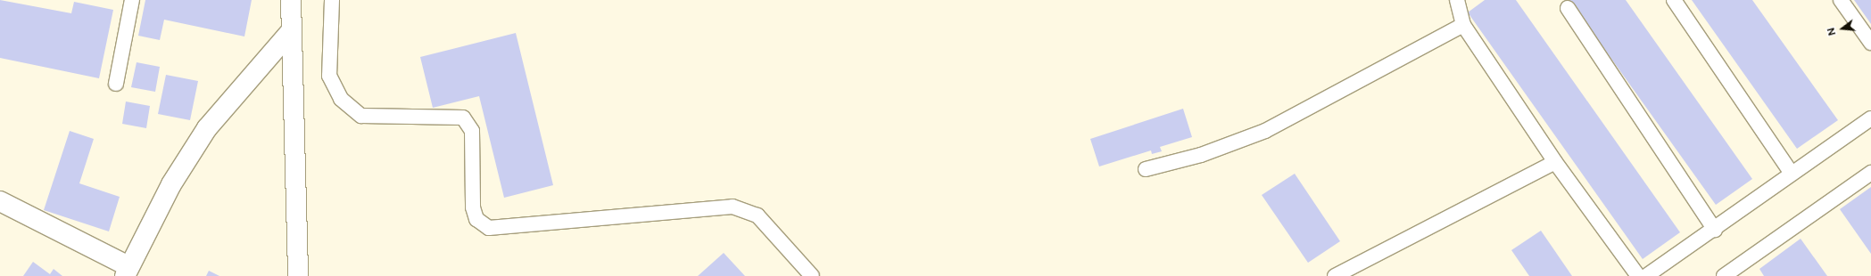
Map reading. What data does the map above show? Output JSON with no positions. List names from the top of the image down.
{
  "north": "left"
}
